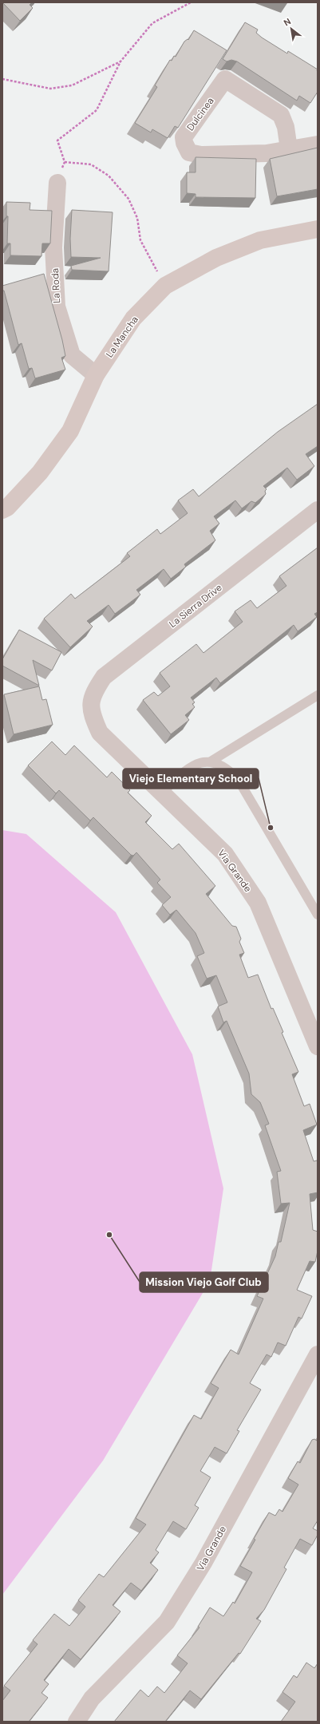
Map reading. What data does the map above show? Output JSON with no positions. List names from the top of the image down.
{
  "streets": {
    "street": [
      "Dulcinea",
      "La Roda",
      "La Mancha",
      "La Sierra Drive",
      "Via Grande"
    ]
  },
  "crossings": [
    ["La Roda", "La Mancha"],
    ["La Sierra Drive", "Via Grande"]
  ],
  "places": ["Viejo Elementary School", "Mission Viejo Golf Club"],
  "north": "top left"
}
